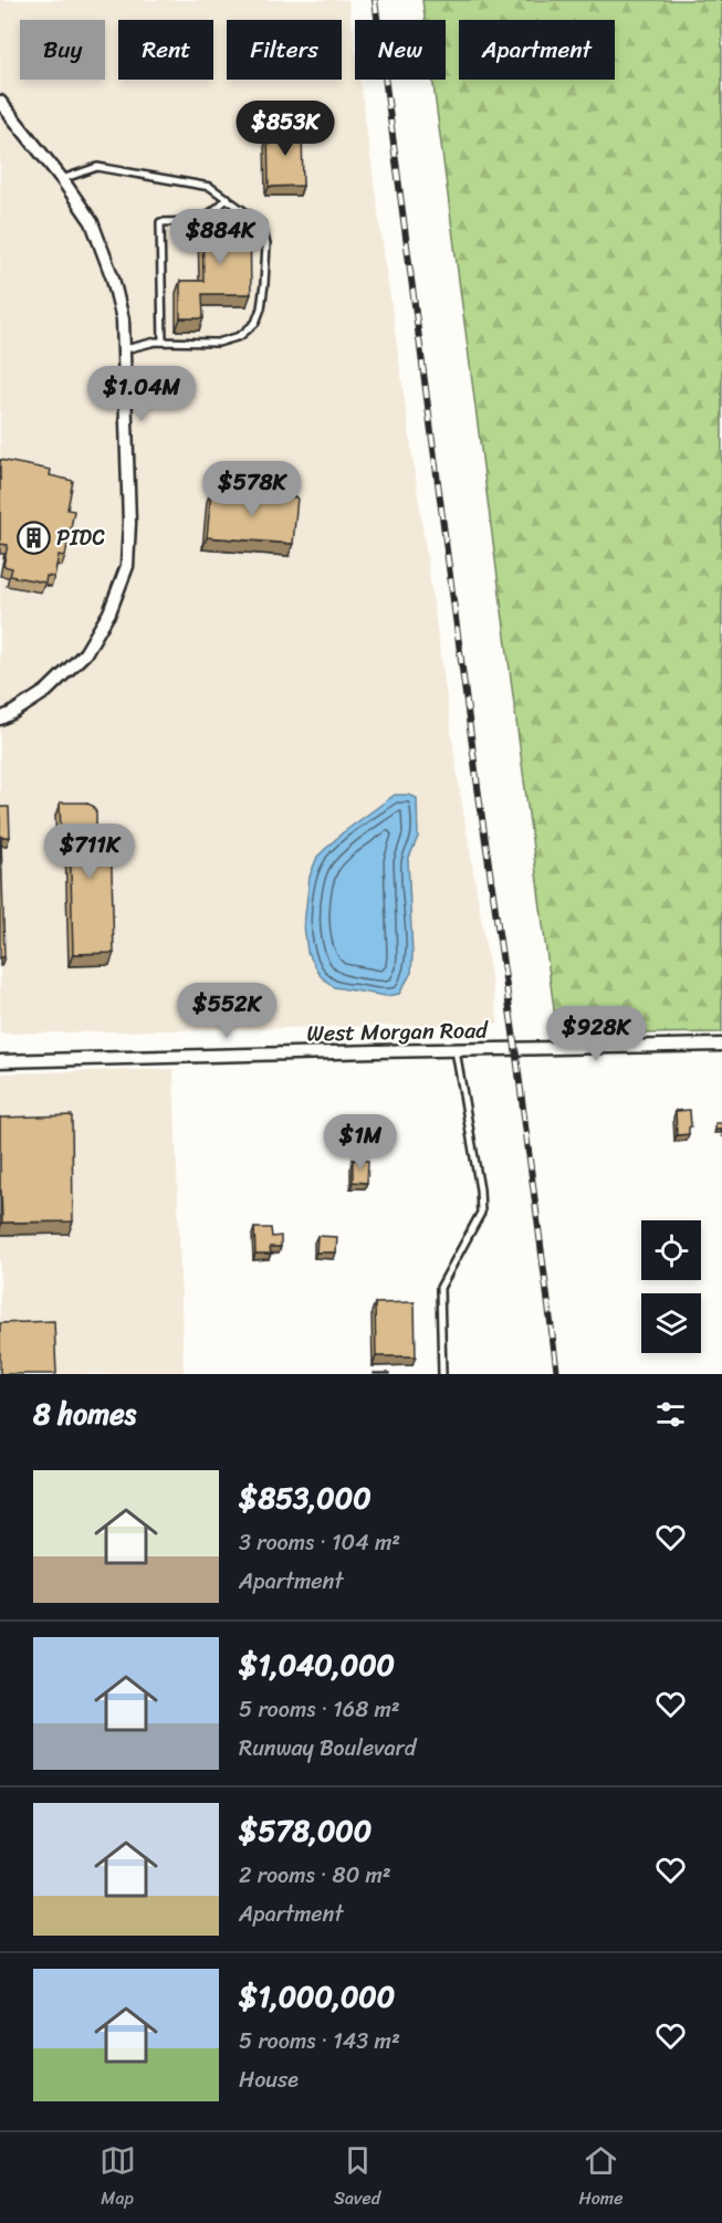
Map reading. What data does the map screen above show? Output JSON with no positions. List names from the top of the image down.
{
  "streets": {
    "street": ["West Morgan Road"]
  },
  "places": {
    "building": ["PIDC"]
  },
  "page": {
    "chip": [
      "Buy",
      "Rent",
      "Filters",
      "New",
      "Apartment"
    ],
    "price": [
      "$853K",
      "$884K",
      "$1.04M",
      "$578K",
      "$711K",
      "$552K",
      "$928K",
      "$1M"
    ],
    "heading": "8 homes",
    "list": [
      {
        "name": "$853,000",
        "note": "3 rooms · 104 m² · Apartment"
      },
      {
        "name": "$1,040,000",
        "note": "5 rooms · 168 m² · Runway Boulevard"
      },
      {
        "name": "$578,000",
        "note": "2 rooms · 80 m² · Apartment"
      },
      {
        "name": "$1,000,000",
        "note": "5 rooms · 143 m² · House"
      }
    ],
    "tabs": ["Map", "Saved", "Home"]
  }
}
